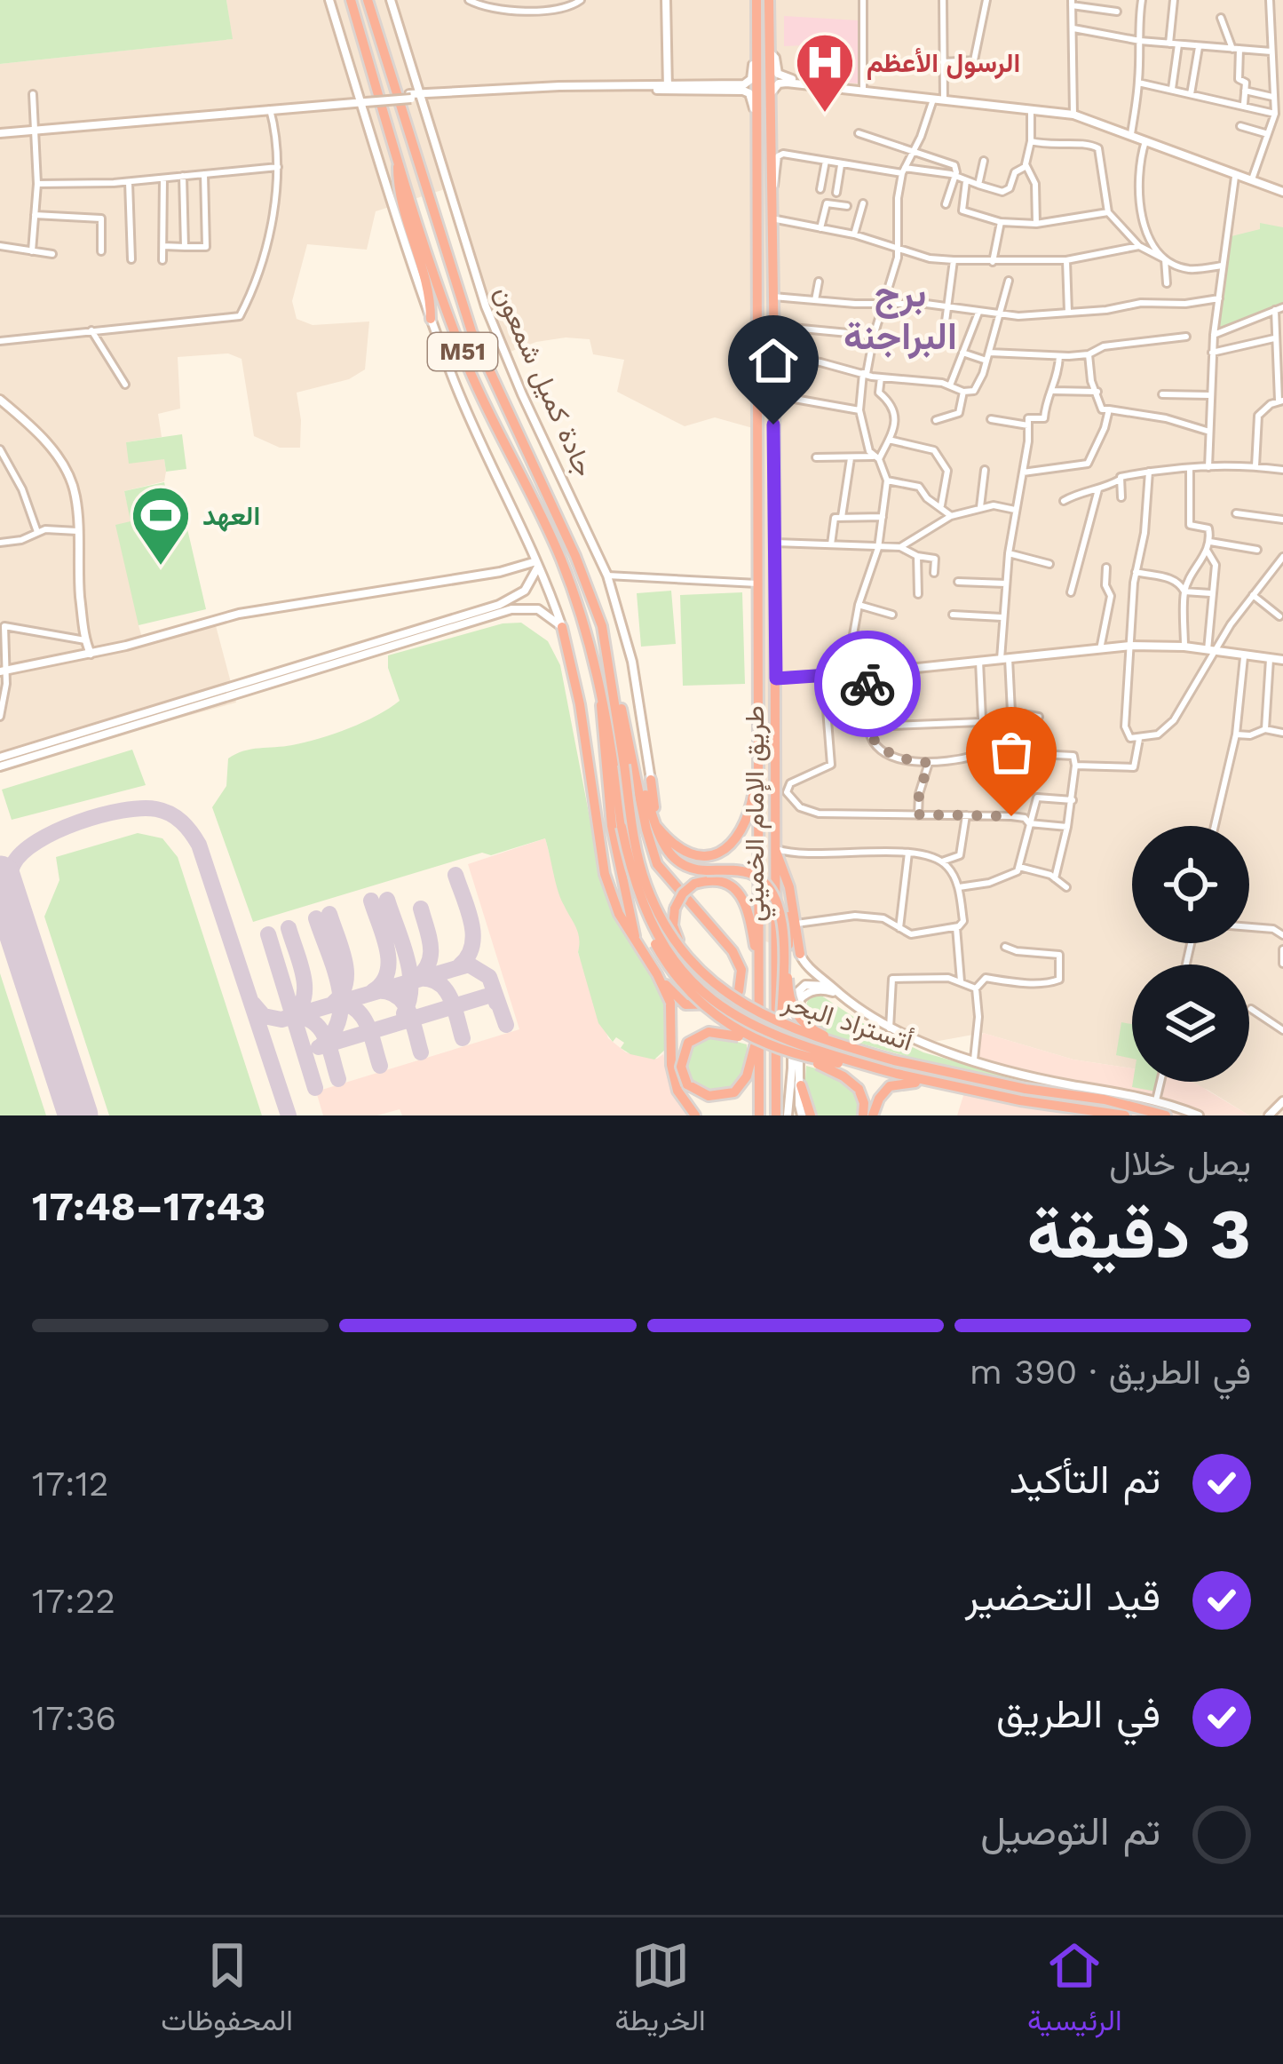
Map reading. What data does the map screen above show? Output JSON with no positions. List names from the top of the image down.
{
  "streets": {
    "highway": [
      "M51",
      "جادة كميل شمعون",
      "طريق الإمام الخميني",
      "أتستراد البحر"
    ]
  },
  "crossings": [
    ["M51", "جادة كميل شمعون"],
    ["M51", "أتستراد البحر"],
    ["جادة كميل شمعون", "أتستراد البحر"]
  ],
  "districts": ["برج البراجنة"],
  "places": {
    "hospital": ["الرسول الأعظم"],
    "sports": ["العهد"]
  },
  "page": {
    "heading": ["3 دقيقة", "يصل خلال", "17:43–17:48"],
    "bar": "في الطريق · 390 m",
    "list": [
      ["تم التأكيد", "17:12"],
      ["قيد التحضير", "17:22"],
      ["في الطريق", "17:36"],
      "تم التوصيل"
    ],
    "tabs": ["الرئيسية", "الخريطة", "المحفوظات"]
  }
}
